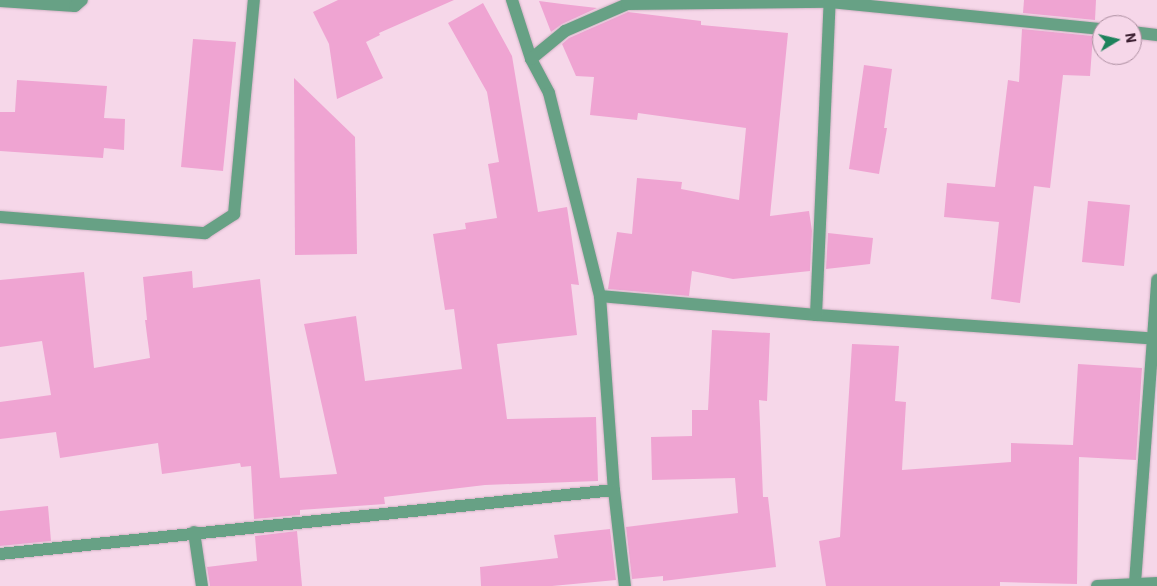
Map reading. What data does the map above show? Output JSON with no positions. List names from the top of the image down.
{
  "north": "right"
}
